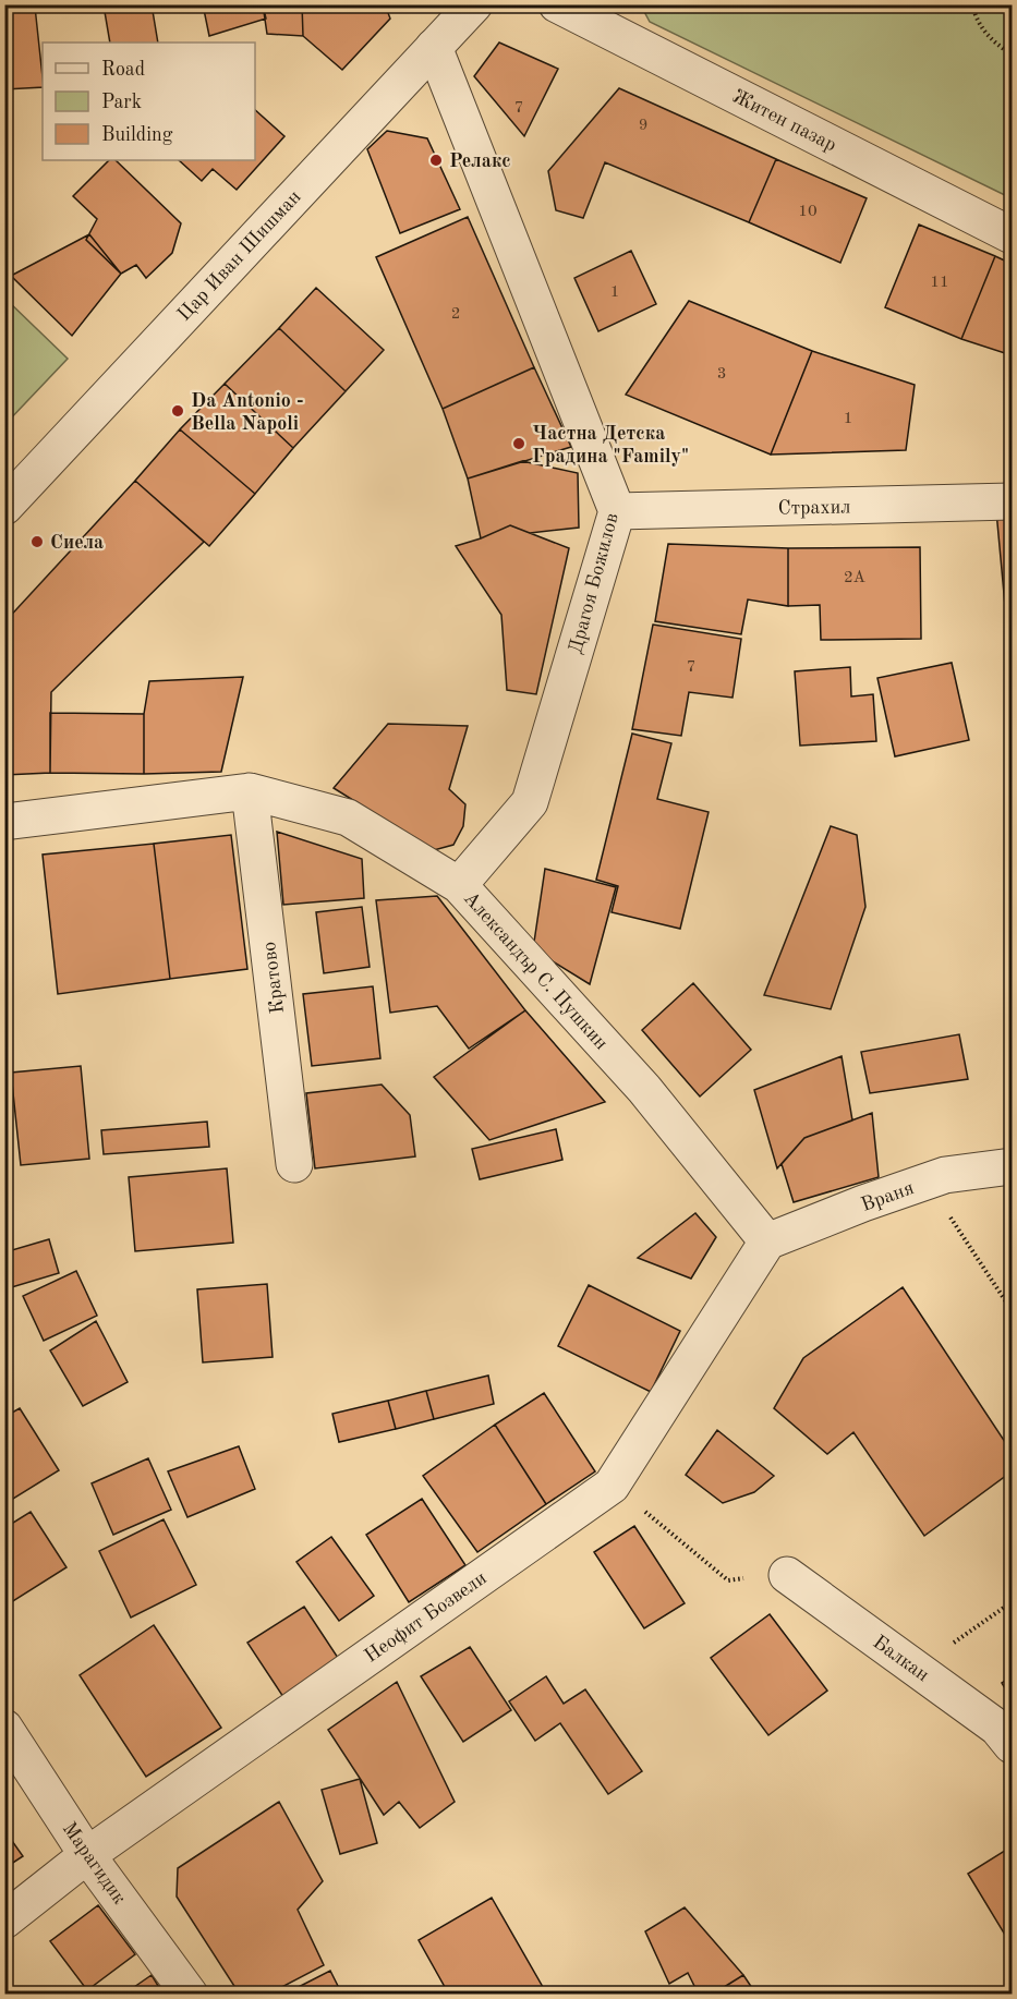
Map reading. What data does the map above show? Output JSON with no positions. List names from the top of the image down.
{
  "streets": {
    "street": [
      "Житен пазар",
      "Цар Иван Шишман",
      "Страхил",
      "Драгоя Божилов",
      "Александър С. Пушкин",
      "Кратово",
      "Враня",
      "Неофит Бозвели",
      "Балкан",
      "Марагидик"
    ]
  },
  "crossings": [
    ["Цар Иван Шишман", "Драгоя Божилов"],
    ["Страхил", "Драгоя Божилов"],
    ["Драгоя Божилов", "Александър С. Пушкин"],
    ["Александър С. Пушкин", "Кратово"],
    ["Александър С. Пушкин", "Враня"],
    ["Александър С. Пушкин", "Неофит Бозвели"],
    ["Враня", "Неофит Бозвели"],
    ["Неофит Бозвели", "Марагидик"]
  ],
  "places": [
    "Релакс",
    "Da Antonio - Bella Napoli",
    "Частна Детска Градина \"Family\"",
    "Сиела"
  ],
  "house_numbers": [
    "7",
    "9",
    "10",
    "11",
    "1",
    "2",
    "3",
    "1",
    "2А",
    "7"
  ],
  "legend": ["Road", "Park", "Building"]
}
